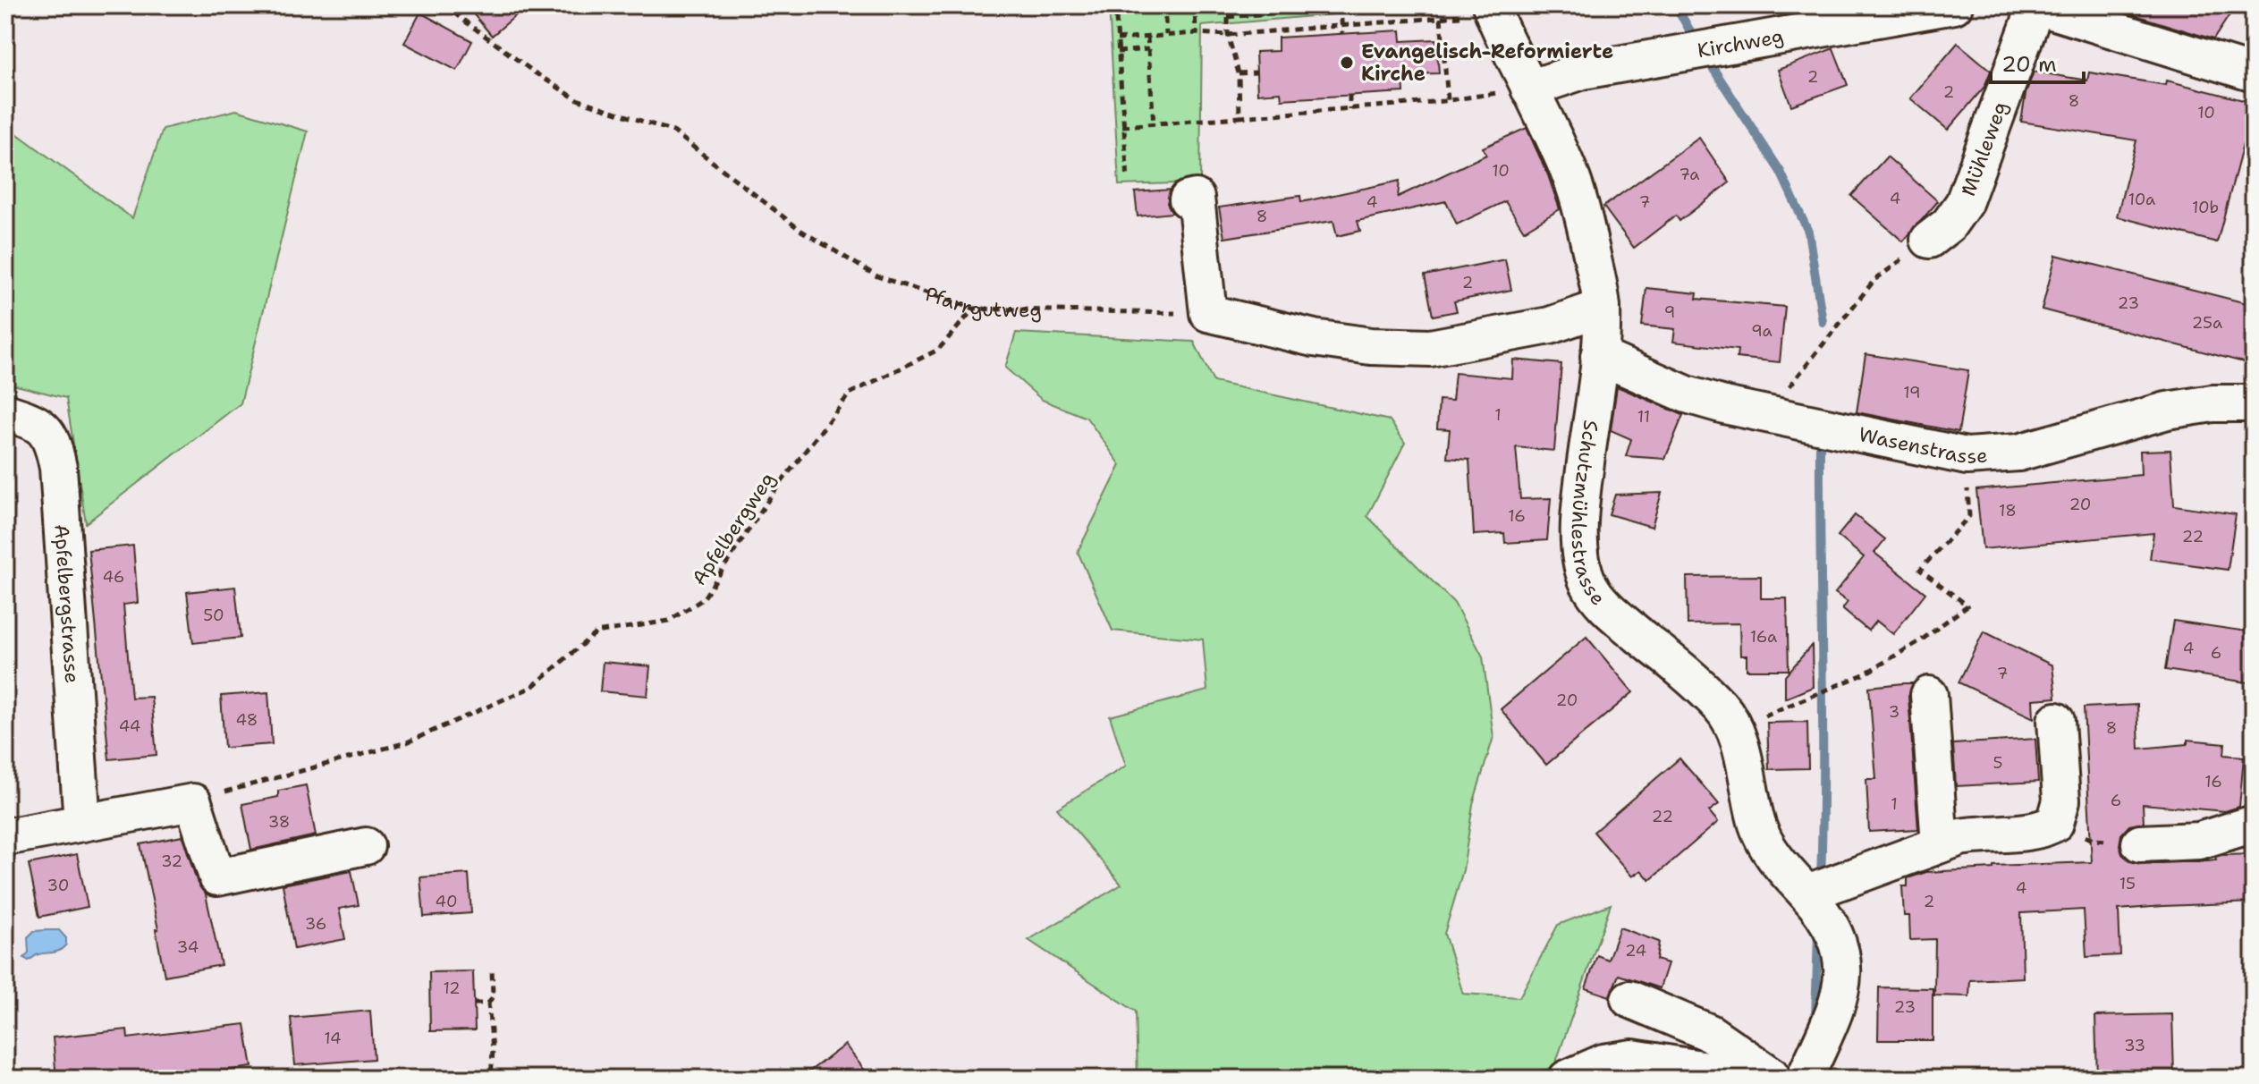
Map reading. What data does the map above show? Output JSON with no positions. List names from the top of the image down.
{
  "streets": {
    "street": [
      "Kirchweg",
      "Mühleweg",
      "Wasenstrasse",
      "Schutzmühlestrasse",
      "Apfelbergstrasse"
    ],
    "path": ["Pfarrgutweg", "Apfelbergweg"]
  },
  "crossings": [
    ["Kirchweg", "Schutzmühlestrasse"],
    ["Pfarrgutweg", "Apfelbergweg"],
    ["Wasenstrasse", "Schutzmühlestrasse"]
  ],
  "places": ["Evangelisch-Reformierte Kirche"],
  "house_numbers": [
    "2",
    "2",
    "8",
    "10",
    "10",
    "7a",
    "4",
    "10a",
    "4",
    "7",
    "10b",
    "8",
    "2",
    "23",
    "9",
    "25a",
    "9a",
    "19",
    "1",
    "11",
    "20",
    "18",
    "16",
    "22",
    "46",
    "50",
    "16a",
    "4",
    "6",
    "7",
    "20",
    "3",
    "48",
    "44",
    "8",
    "5",
    "16",
    "6",
    "1",
    "22",
    "38",
    "32",
    "15",
    "30",
    "4",
    "40",
    "2",
    "36",
    "34",
    "24",
    "12",
    "23",
    "14",
    "33"
  ],
  "scale_bar": "20 m"
}
